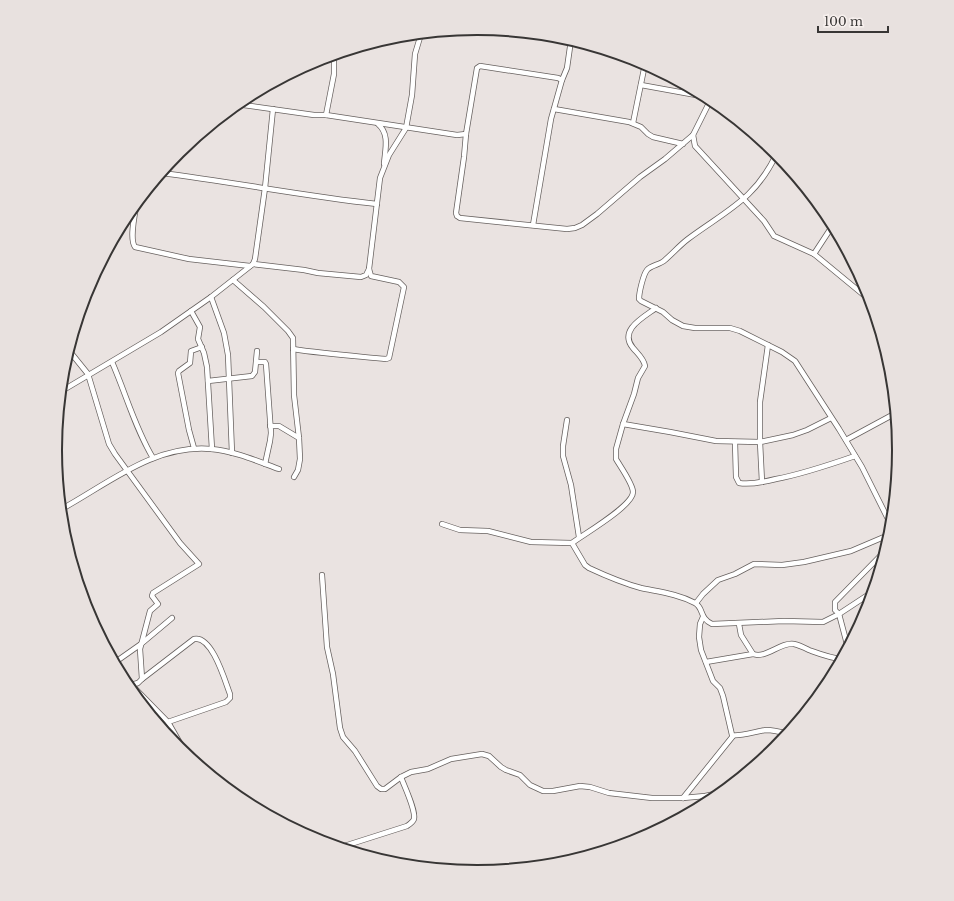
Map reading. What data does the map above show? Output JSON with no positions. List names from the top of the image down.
{
  "scale_bar": "100 m"
}
